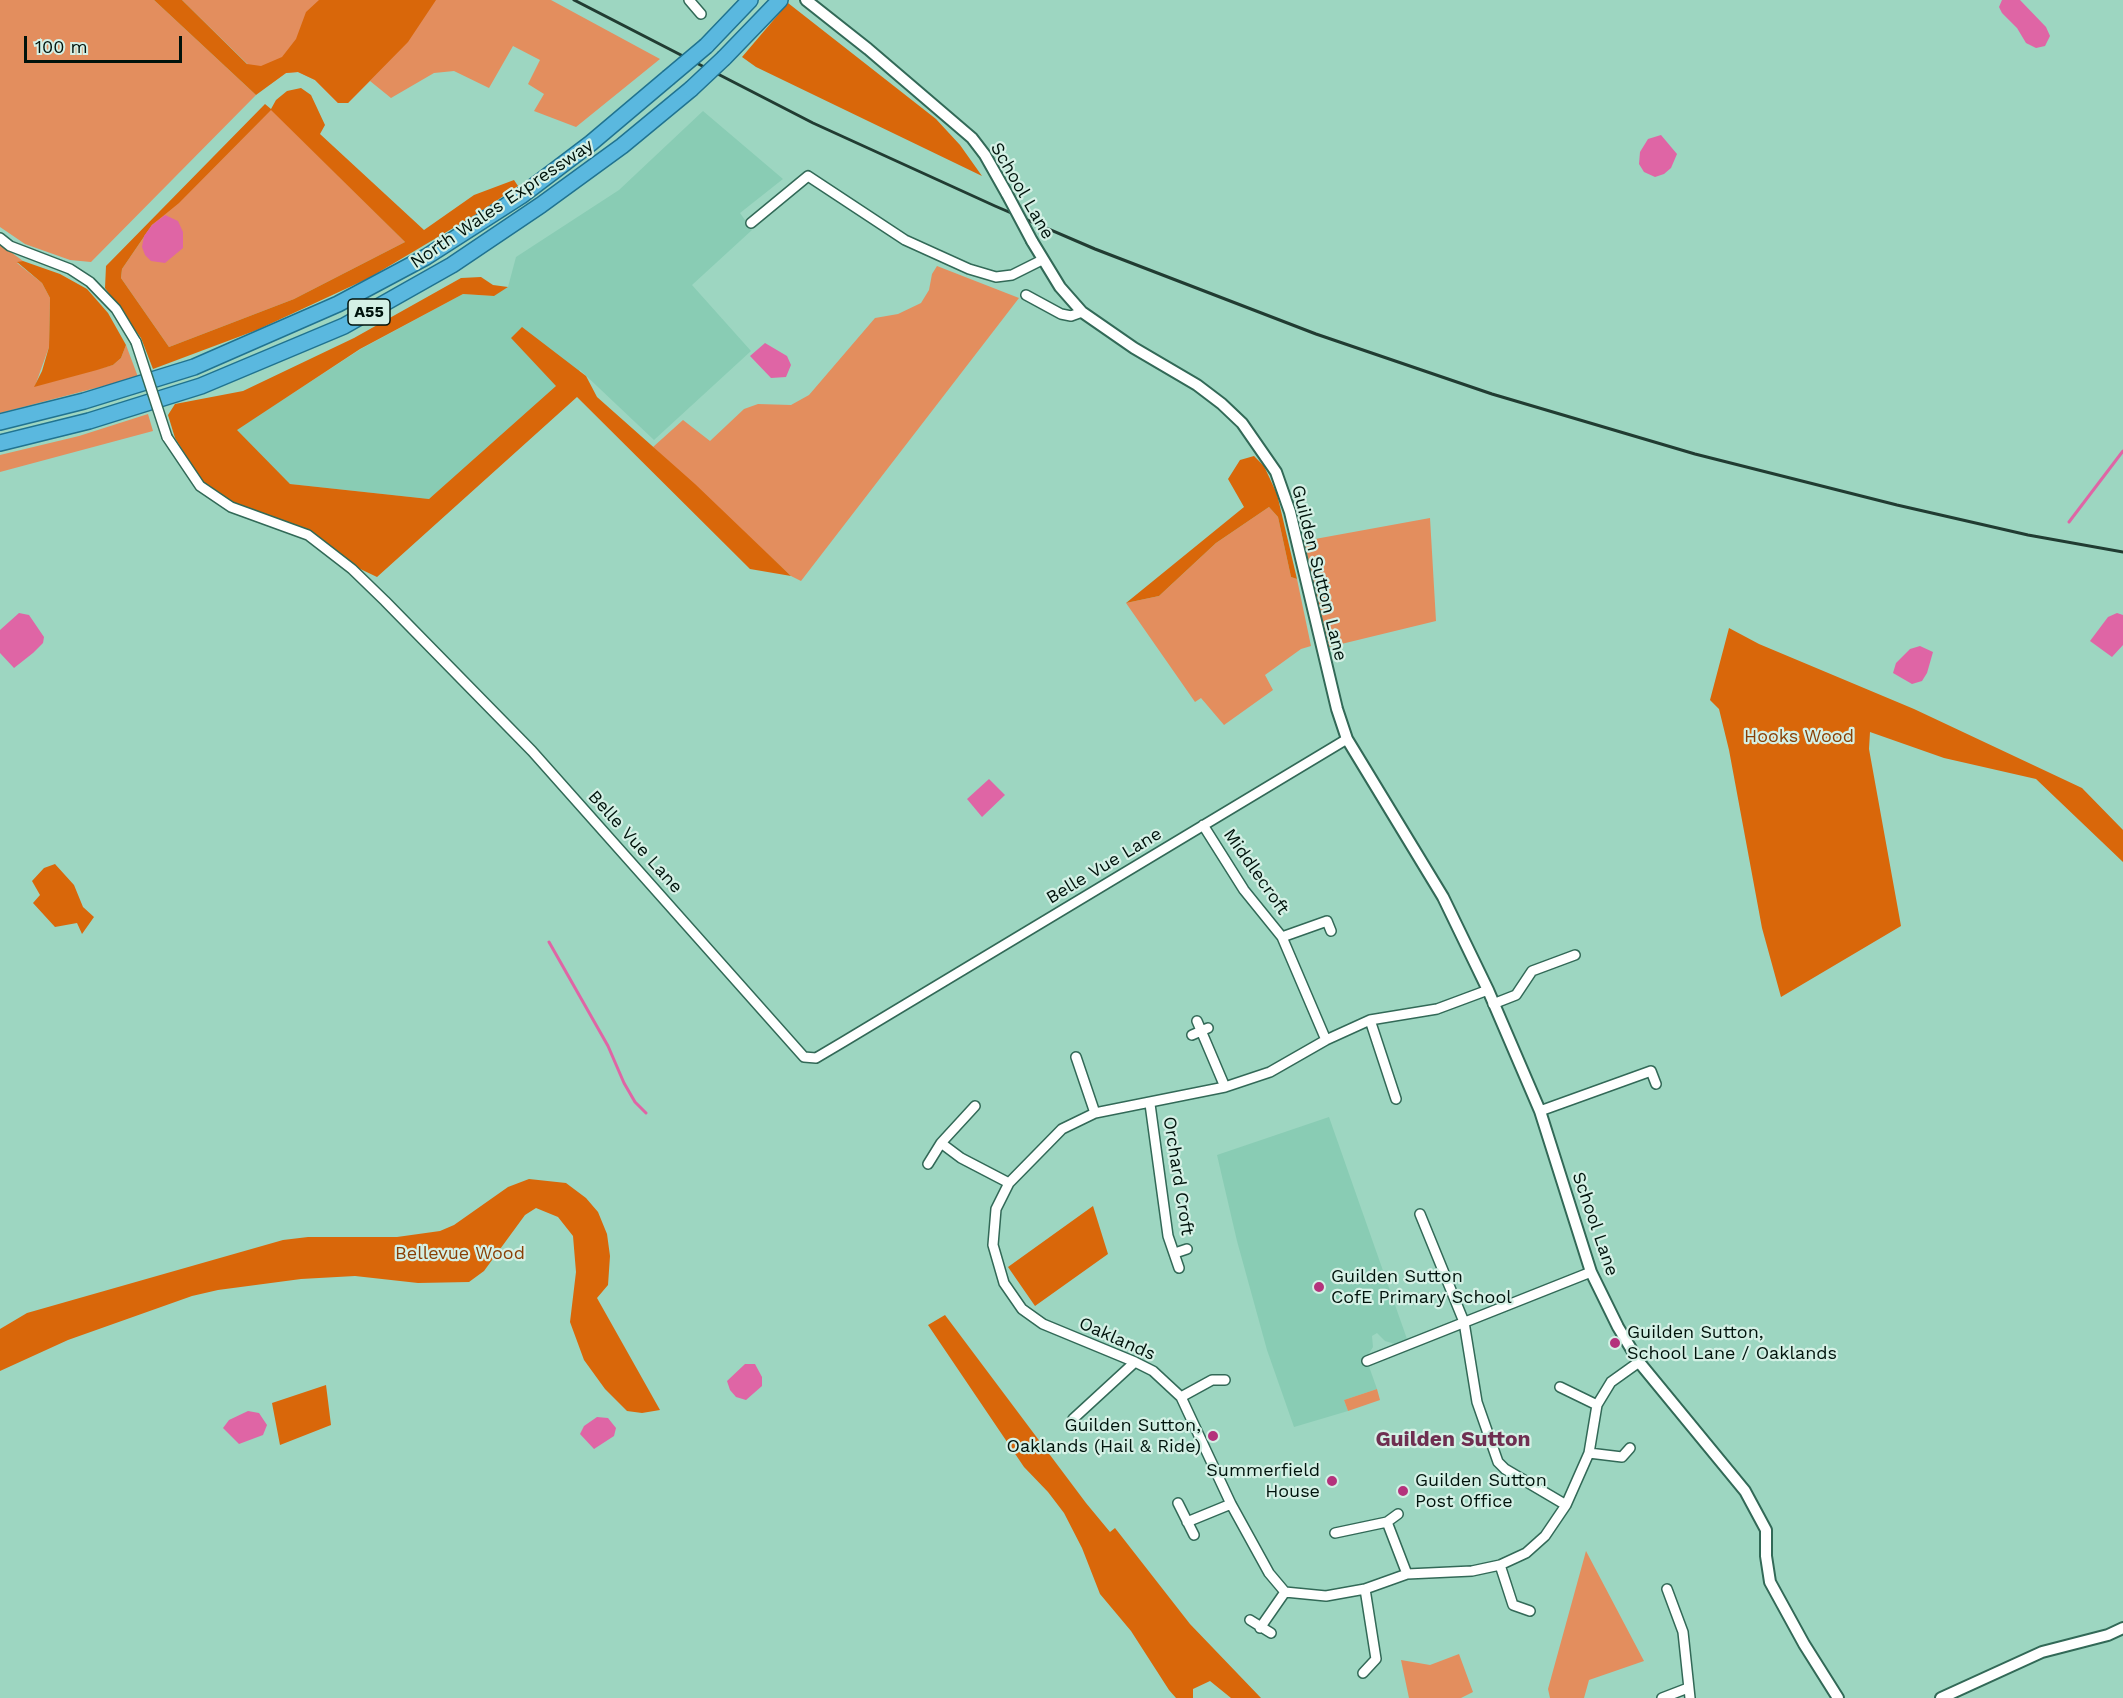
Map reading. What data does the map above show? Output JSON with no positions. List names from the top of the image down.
{
  "streets": {
    "highway": ["North Wales Expressway", "A55"],
    "street": [
      "School Lane",
      "Guilden Sutton Lane",
      "Belle Vue Lane",
      "Middlecroft",
      "Orchard Croft",
      "Oaklands"
    ]
  },
  "crossings": [
    ["School Lane", "Guilden Sutton Lane"],
    ["School Lane", "Belle Vue Lane"],
    ["School Lane", "Oaklands"],
    ["Guilden Sutton Lane", "Belle Vue Lane"],
    ["Belle Vue Lane", "Middlecroft"],
    ["Middlecroft", "Oaklands"],
    ["Orchard Croft", "Oaklands"]
  ],
  "districts": ["Guilden Sutton"],
  "parks": ["Hooks Wood", "Bellevue Wood"],
  "places": [
    "Guilden Sutton CofE Primary School",
    "Guilden Sutton, School Lane / Oaklands",
    "Guilden Sutton, Oaklands (Hail & Ride)",
    "Summerfield House",
    "Guilden Sutton Post Office"
  ],
  "scale_bar": "100 m"
}
